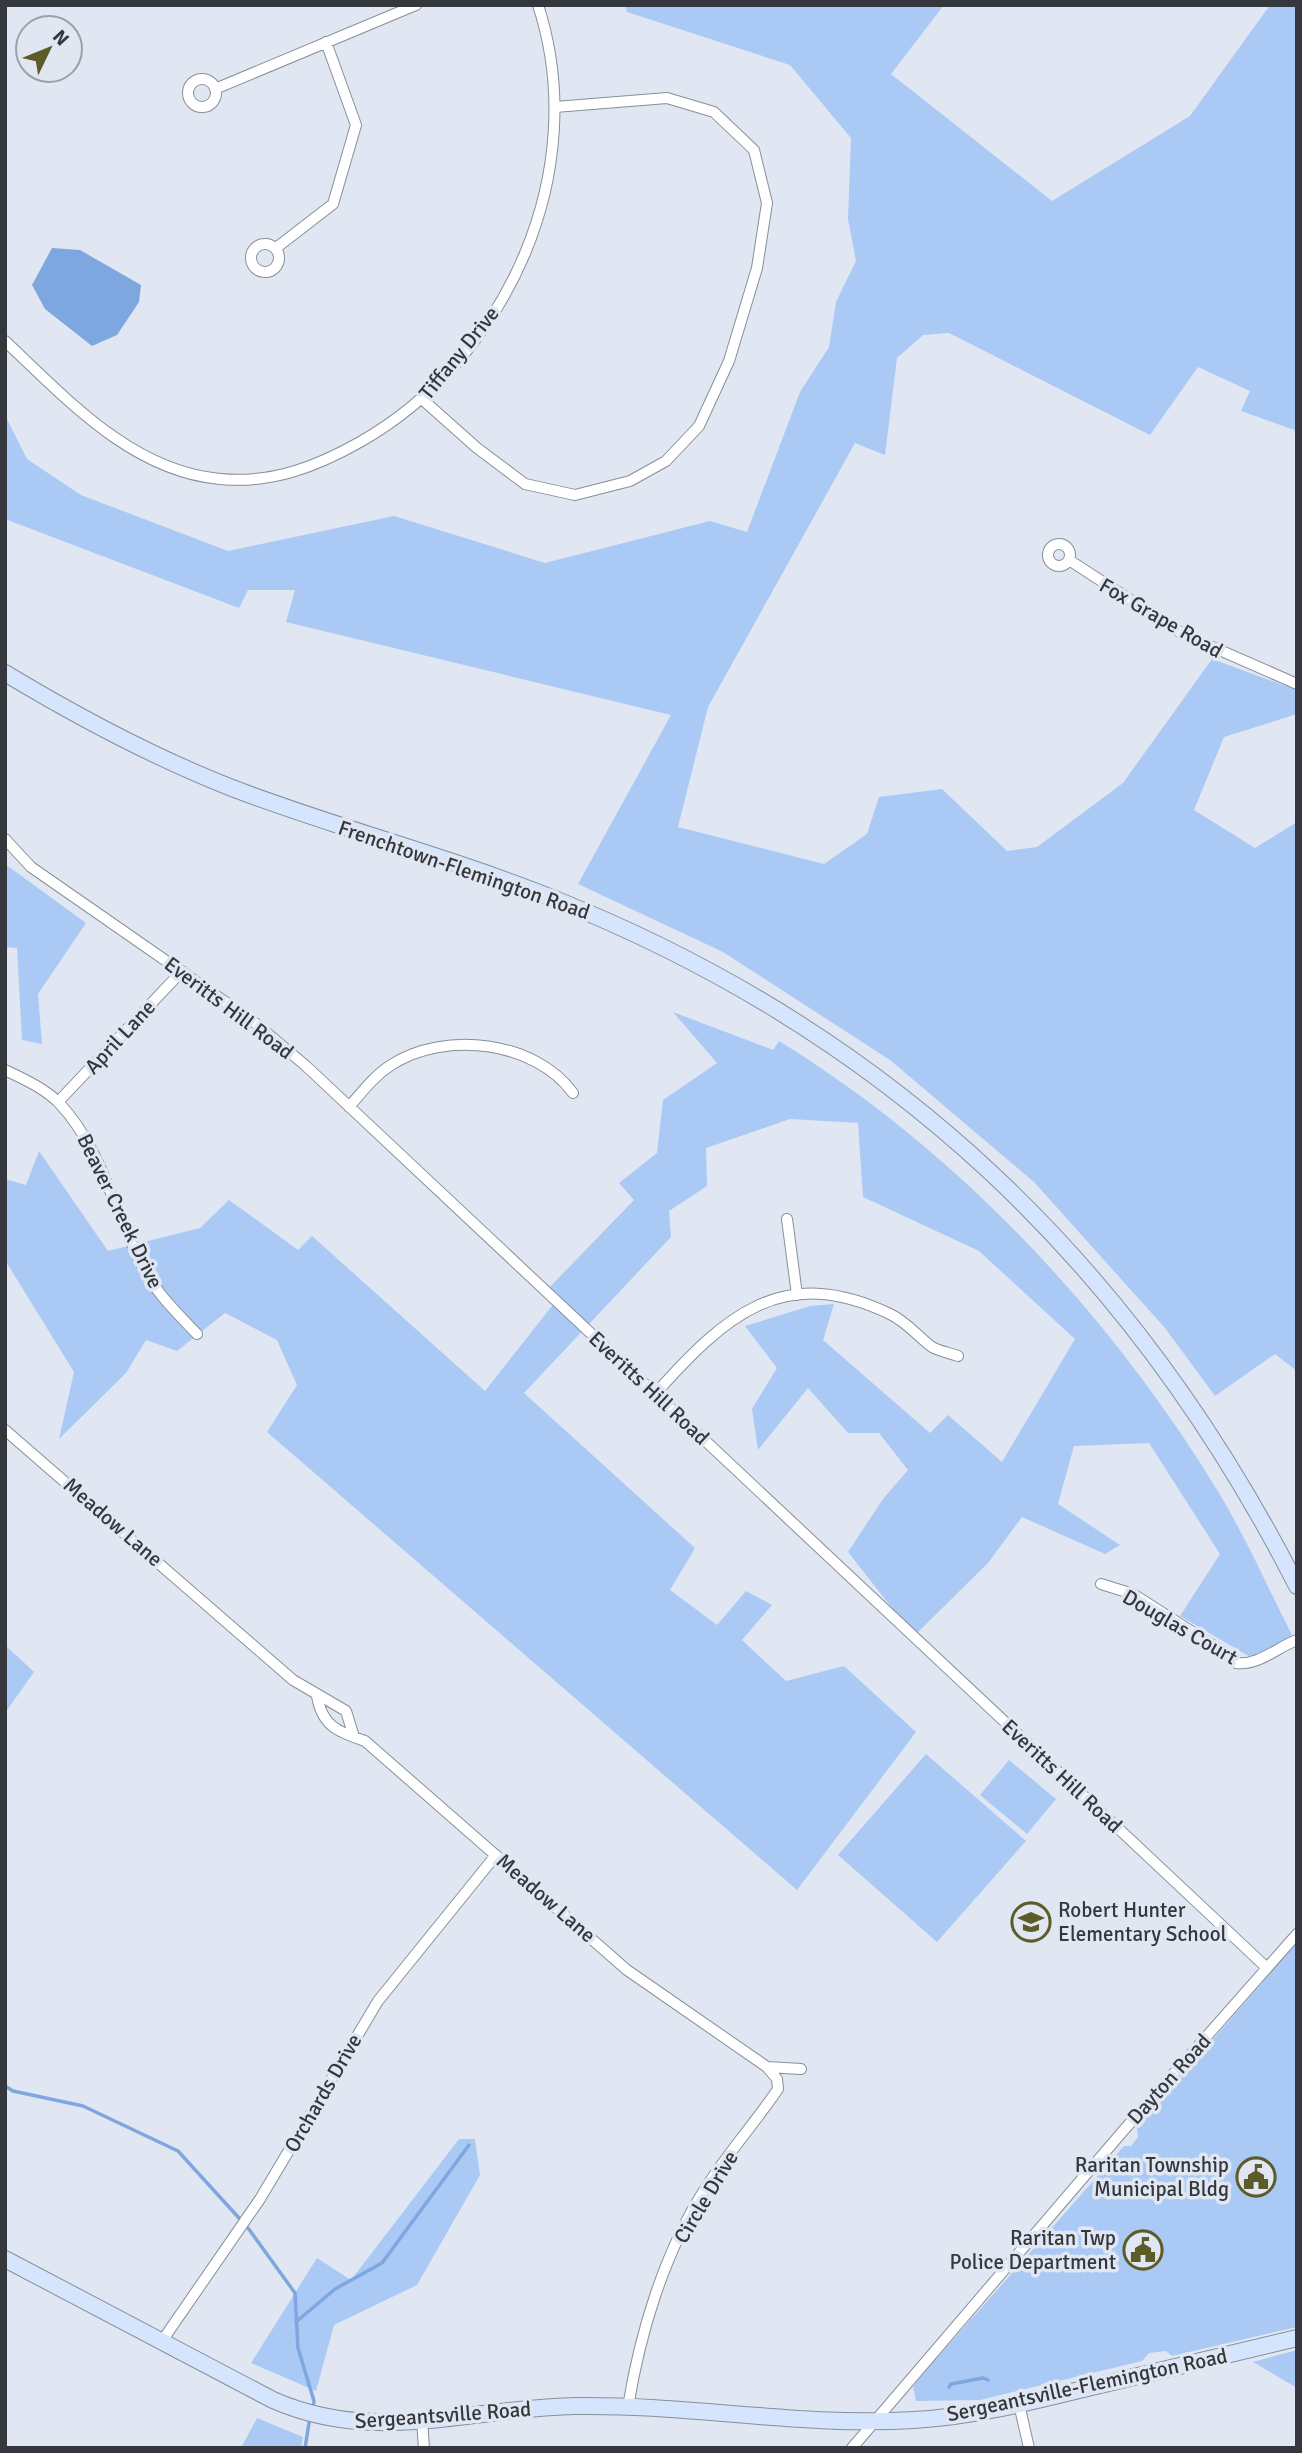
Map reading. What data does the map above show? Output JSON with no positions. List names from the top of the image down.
{
  "streets": {
    "main road": ["Frenchtown-Flemington Road", "Sergeantsville-Flemington Road", "Sergeantsville Road"],
    "street": [
      "Tiffany Drive",
      "Fox Grape Road",
      "Everitts Hill Road",
      "April Lane",
      "Beaver Creek Drive",
      "Meadow Lane",
      "Douglas Court",
      "Dayton Road",
      "Orchards Drive",
      "Circle Drive"
    ]
  },
  "crossings": [
    ["Everitts Hill Road", "April Lane"],
    ["Everitts Hill Road", "Dayton Road"],
    ["April Lane", "Beaver Creek Drive"],
    ["Meadow Lane", "Orchards Drive"],
    ["Meadow Lane", "Circle Drive"],
    ["Dayton Road", "Sergeantsville-Flemington Road"],
    ["Dayton Road", "Sergeantsville Road"],
    ["Orchards Drive", "Sergeantsville Road"],
    ["Circle Drive", "Sergeantsville Road"],
    ["Sergeantsville-Flemington Road", "Sergeantsville Road"]
  ],
  "places": {
    "school or university": ["Robert Hunter Elementary School"],
    "public building": ["Raritan Township Municipal Bldg", "Raritan Twp Police Department"]
  },
  "north": "top right"
}
